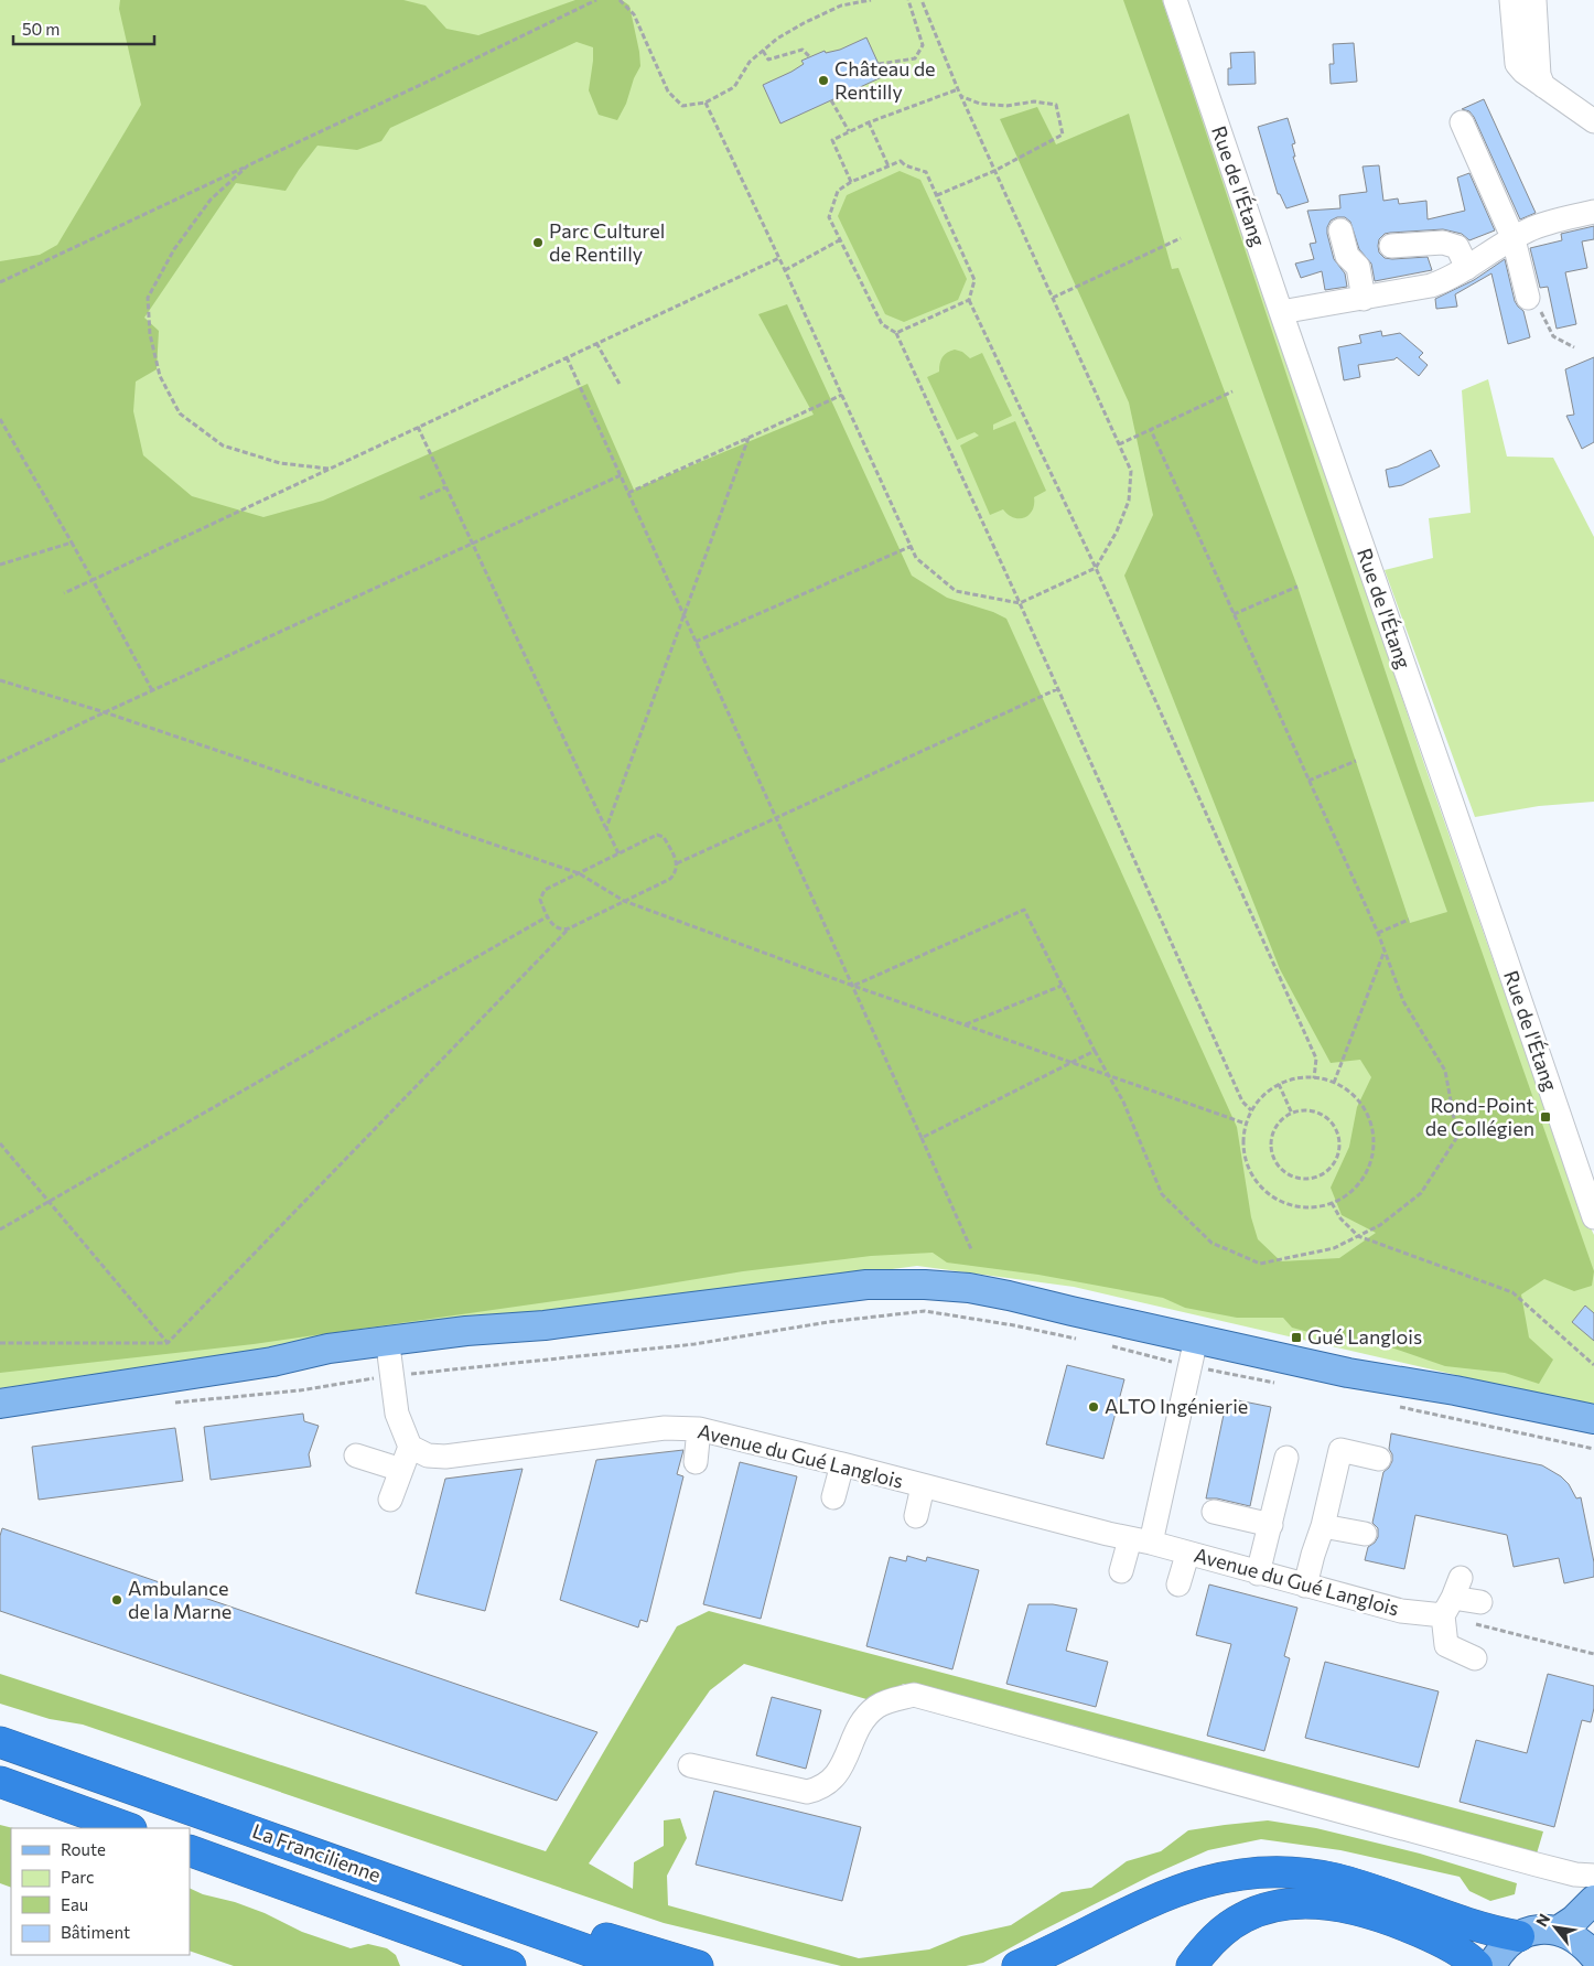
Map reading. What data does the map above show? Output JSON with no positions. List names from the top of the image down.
{
  "streets": {
    "highway": ["La Francilienne"],
    "street": ["Rue de l'Étang", "Avenue du Gué Langlois"]
  },
  "places": {
    "other": [
      "Château de Rentilly",
      "Parc Culturel de Rentilly",
      "ALTO Ingénierie",
      "Ambulance de la Marne"
    ],
    "transit": ["Rond-Point de Collégien", "Gué Langlois"]
  },
  "legend": [
    "Route",
    "Parc",
    "Eau",
    "Bâtiment"
  ],
  "scale_bar": "50 m",
  "north": "top left"
}
